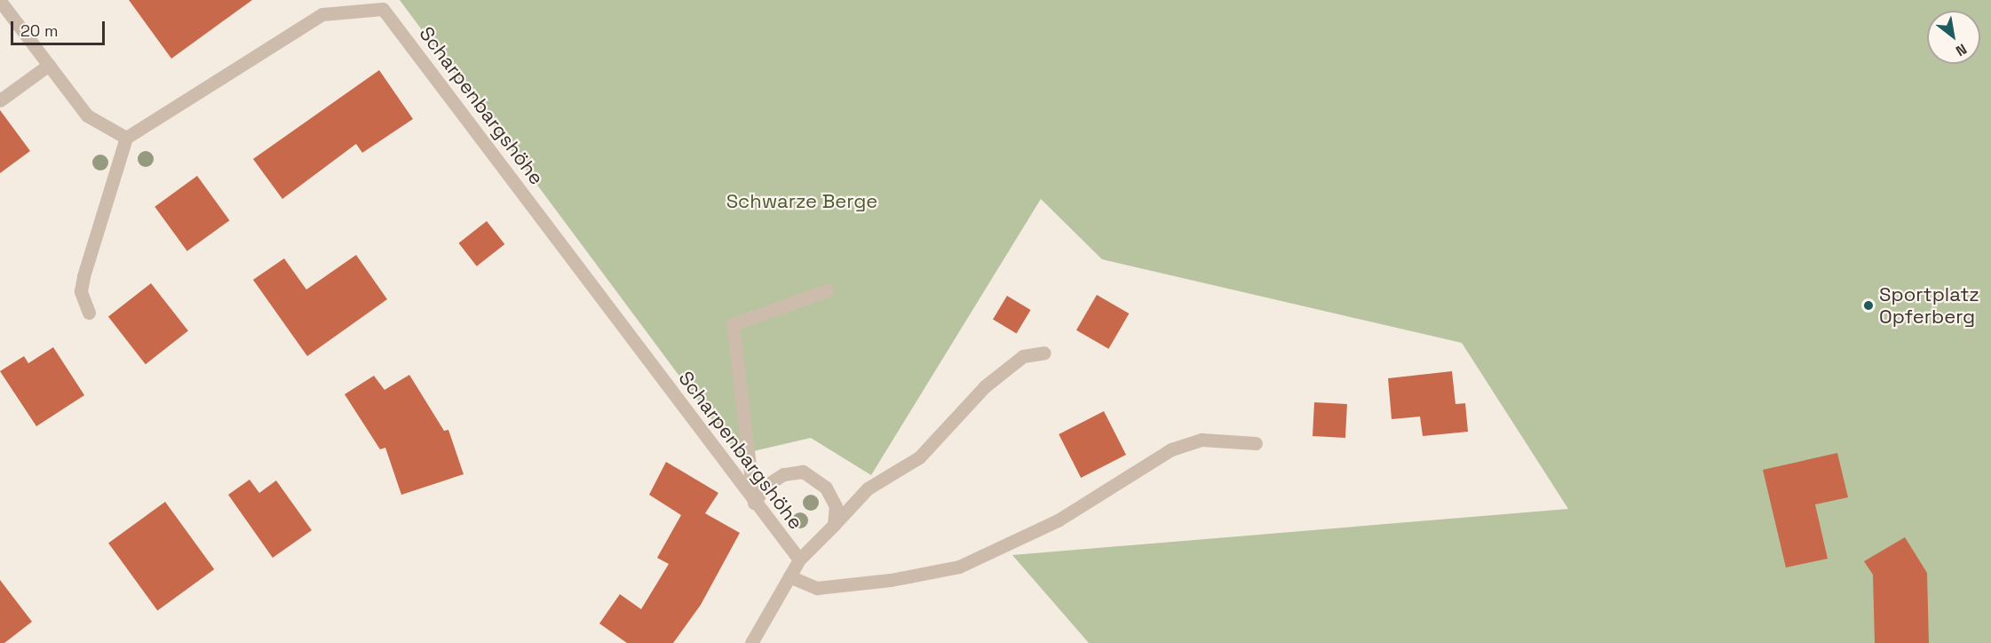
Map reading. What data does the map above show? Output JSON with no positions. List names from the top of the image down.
{
  "streets": {
    "street": ["Scharpenbargshöhe"]
  },
  "parks": ["Schwarze Berge"],
  "places": ["Sportplatz Opferberg"],
  "scale_bar": "20 m",
  "north": "bottom right"
}
